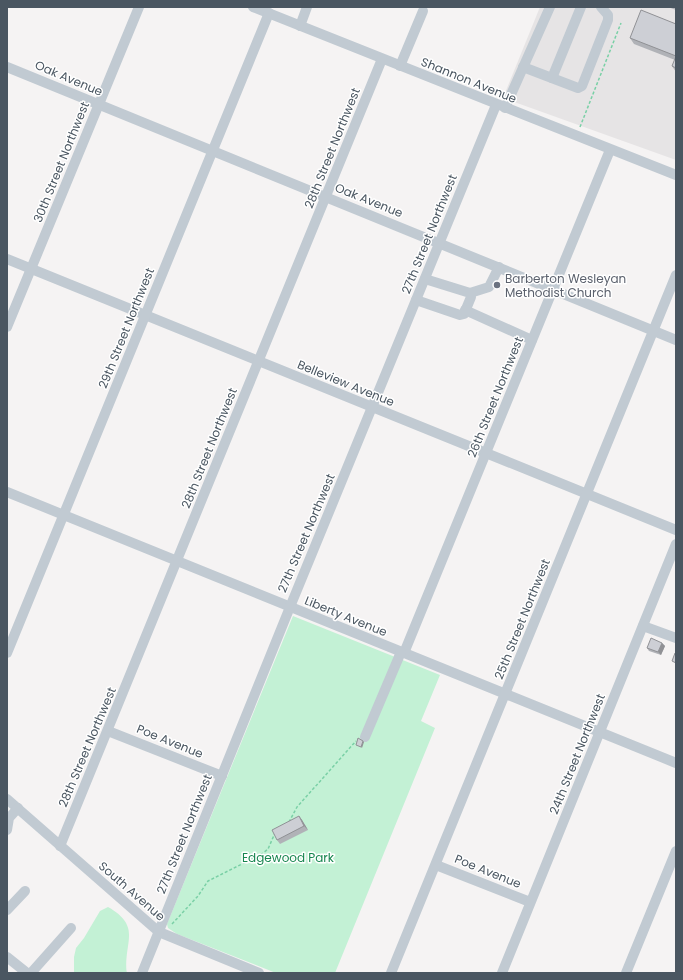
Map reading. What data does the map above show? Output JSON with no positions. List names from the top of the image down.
{
  "streets": {
    "street": [
      "Oak Avenue",
      "Shannon Avenue",
      "28th Street Northwest",
      "30th Street Northwest",
      "27th Street Northwest",
      "29th Street Northwest",
      "Belleview Avenue",
      "26th Street Northwest",
      "Liberty Avenue",
      "25th Street Northwest",
      "Poe Avenue",
      "24th Street Northwest",
      "South Avenue"
    ]
  },
  "crossings": [
    ["Oak Avenue", "28th Street Northwest"],
    ["Oak Avenue", "30th Street Northwest"],
    ["Oak Avenue", "27th Street Northwest"],
    ["Oak Avenue", "29th Street Northwest"],
    ["Oak Avenue", "26th Street Northwest"],
    ["Oak Avenue", "25th Street Northwest"],
    ["Shannon Avenue", "28th Street Northwest"],
    ["Shannon Avenue", "27th Street Northwest"],
    ["Shannon Avenue", "29th Street Northwest"],
    ["Shannon Avenue", "26th Street Northwest"],
    ["28th Street Northwest", "Belleview Avenue"],
    ["28th Street Northwest", "Liberty Avenue"],
    ["28th Street Northwest", "Poe Avenue"],
    ["28th Street Northwest", "South Avenue"],
    ["30th Street Northwest", "Belleview Avenue"],
    ["27th Street Northwest", "Belleview Avenue"],
    ["27th Street Northwest", "Liberty Avenue"],
    ["27th Street Northwest", "Poe Avenue"],
    ["27th Street Northwest", "South Avenue"],
    ["29th Street Northwest", "Belleview Avenue"],
    ["29th Street Northwest", "Liberty Avenue"],
    ["Belleview Avenue", "26th Street Northwest"],
    ["Belleview Avenue", "25th Street Northwest"],
    ["26th Street Northwest", "Liberty Avenue"],
    ["Liberty Avenue", "25th Street Northwest"],
    ["Liberty Avenue", "24th Street Northwest"],
    ["25th Street Northwest", "Poe Avenue"],
    ["Poe Avenue", "24th Street Northwest"]
  ],
  "parks": ["Edgewood Park"],
  "places": ["Barberton Wesleyan Methodist Church"]
}
